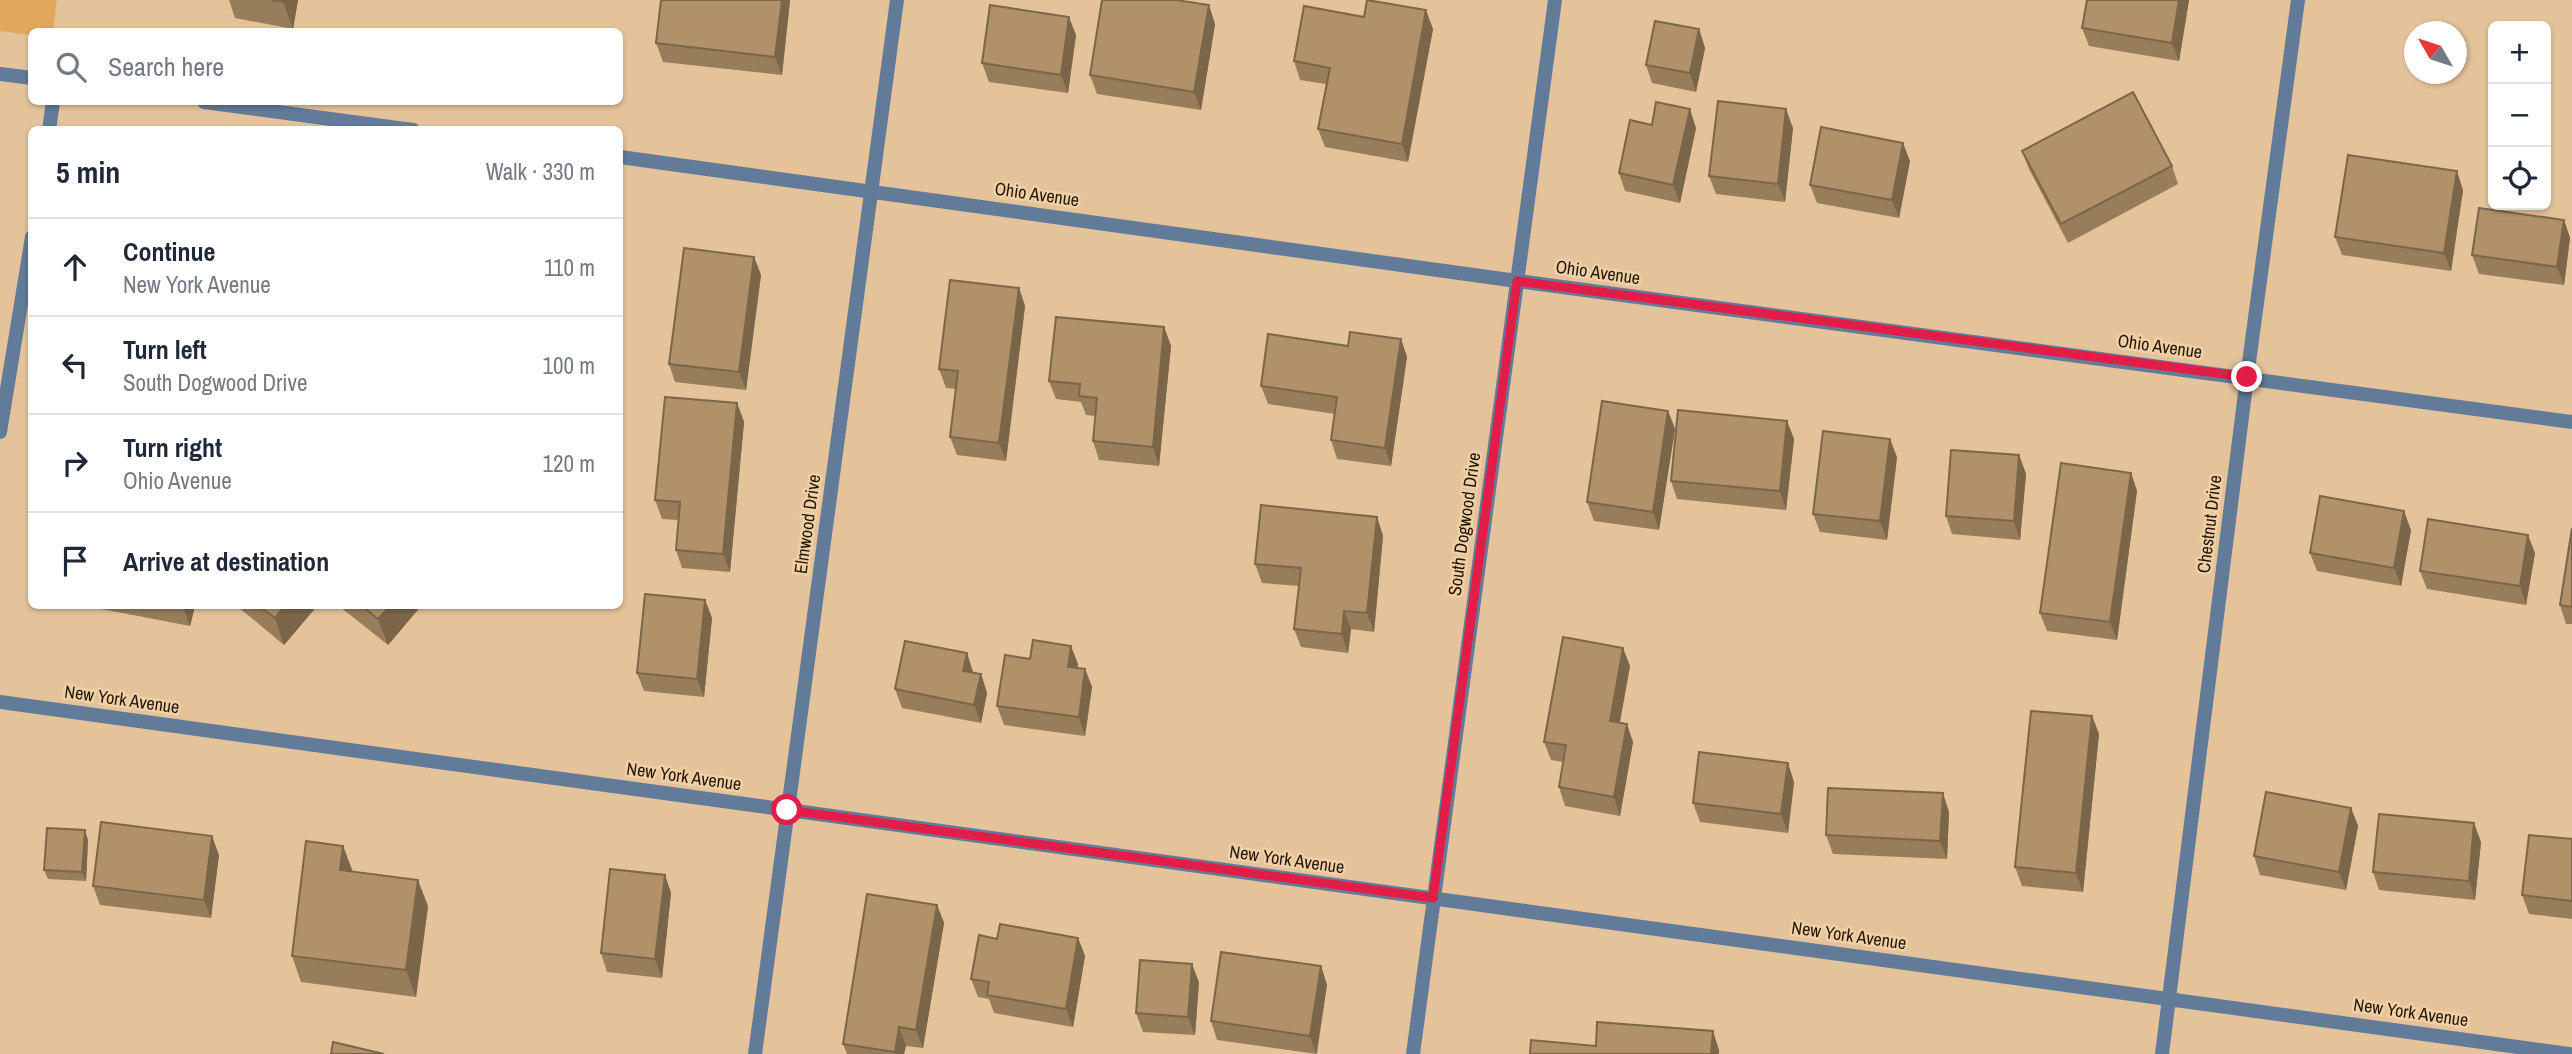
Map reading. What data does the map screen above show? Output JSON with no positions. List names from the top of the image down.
{
  "streets": {
    "street": [
      "Ohio Avenue",
      "Elmwood Drive",
      "South Dogwood Drive",
      "Chestnut Drive",
      "New York Avenue"
    ]
  },
  "crossings": [
    ["Ohio Avenue", "Elmwood Drive"],
    ["Ohio Avenue", "South Dogwood Drive"],
    ["Ohio Avenue", "Chestnut Drive"],
    ["Elmwood Drive", "New York Avenue"],
    ["South Dogwood Drive", "New York Avenue"],
    ["Chestnut Drive", "New York Avenue"]
  ],
  "north": "top left",
  "page": {
    "map_buttons": ["+", "−"],
    "search": "Search here",
    "heading": ["5 min", "Walk · 330 m"],
    "list": [
      ["Continue", "New York Avenue", "110 m"],
      ["Turn left", "South Dogwood Drive", "100 m"],
      ["Turn right", "Ohio Avenue", "120 m"],
      "Arrive at destination"
    ]
  }
}
